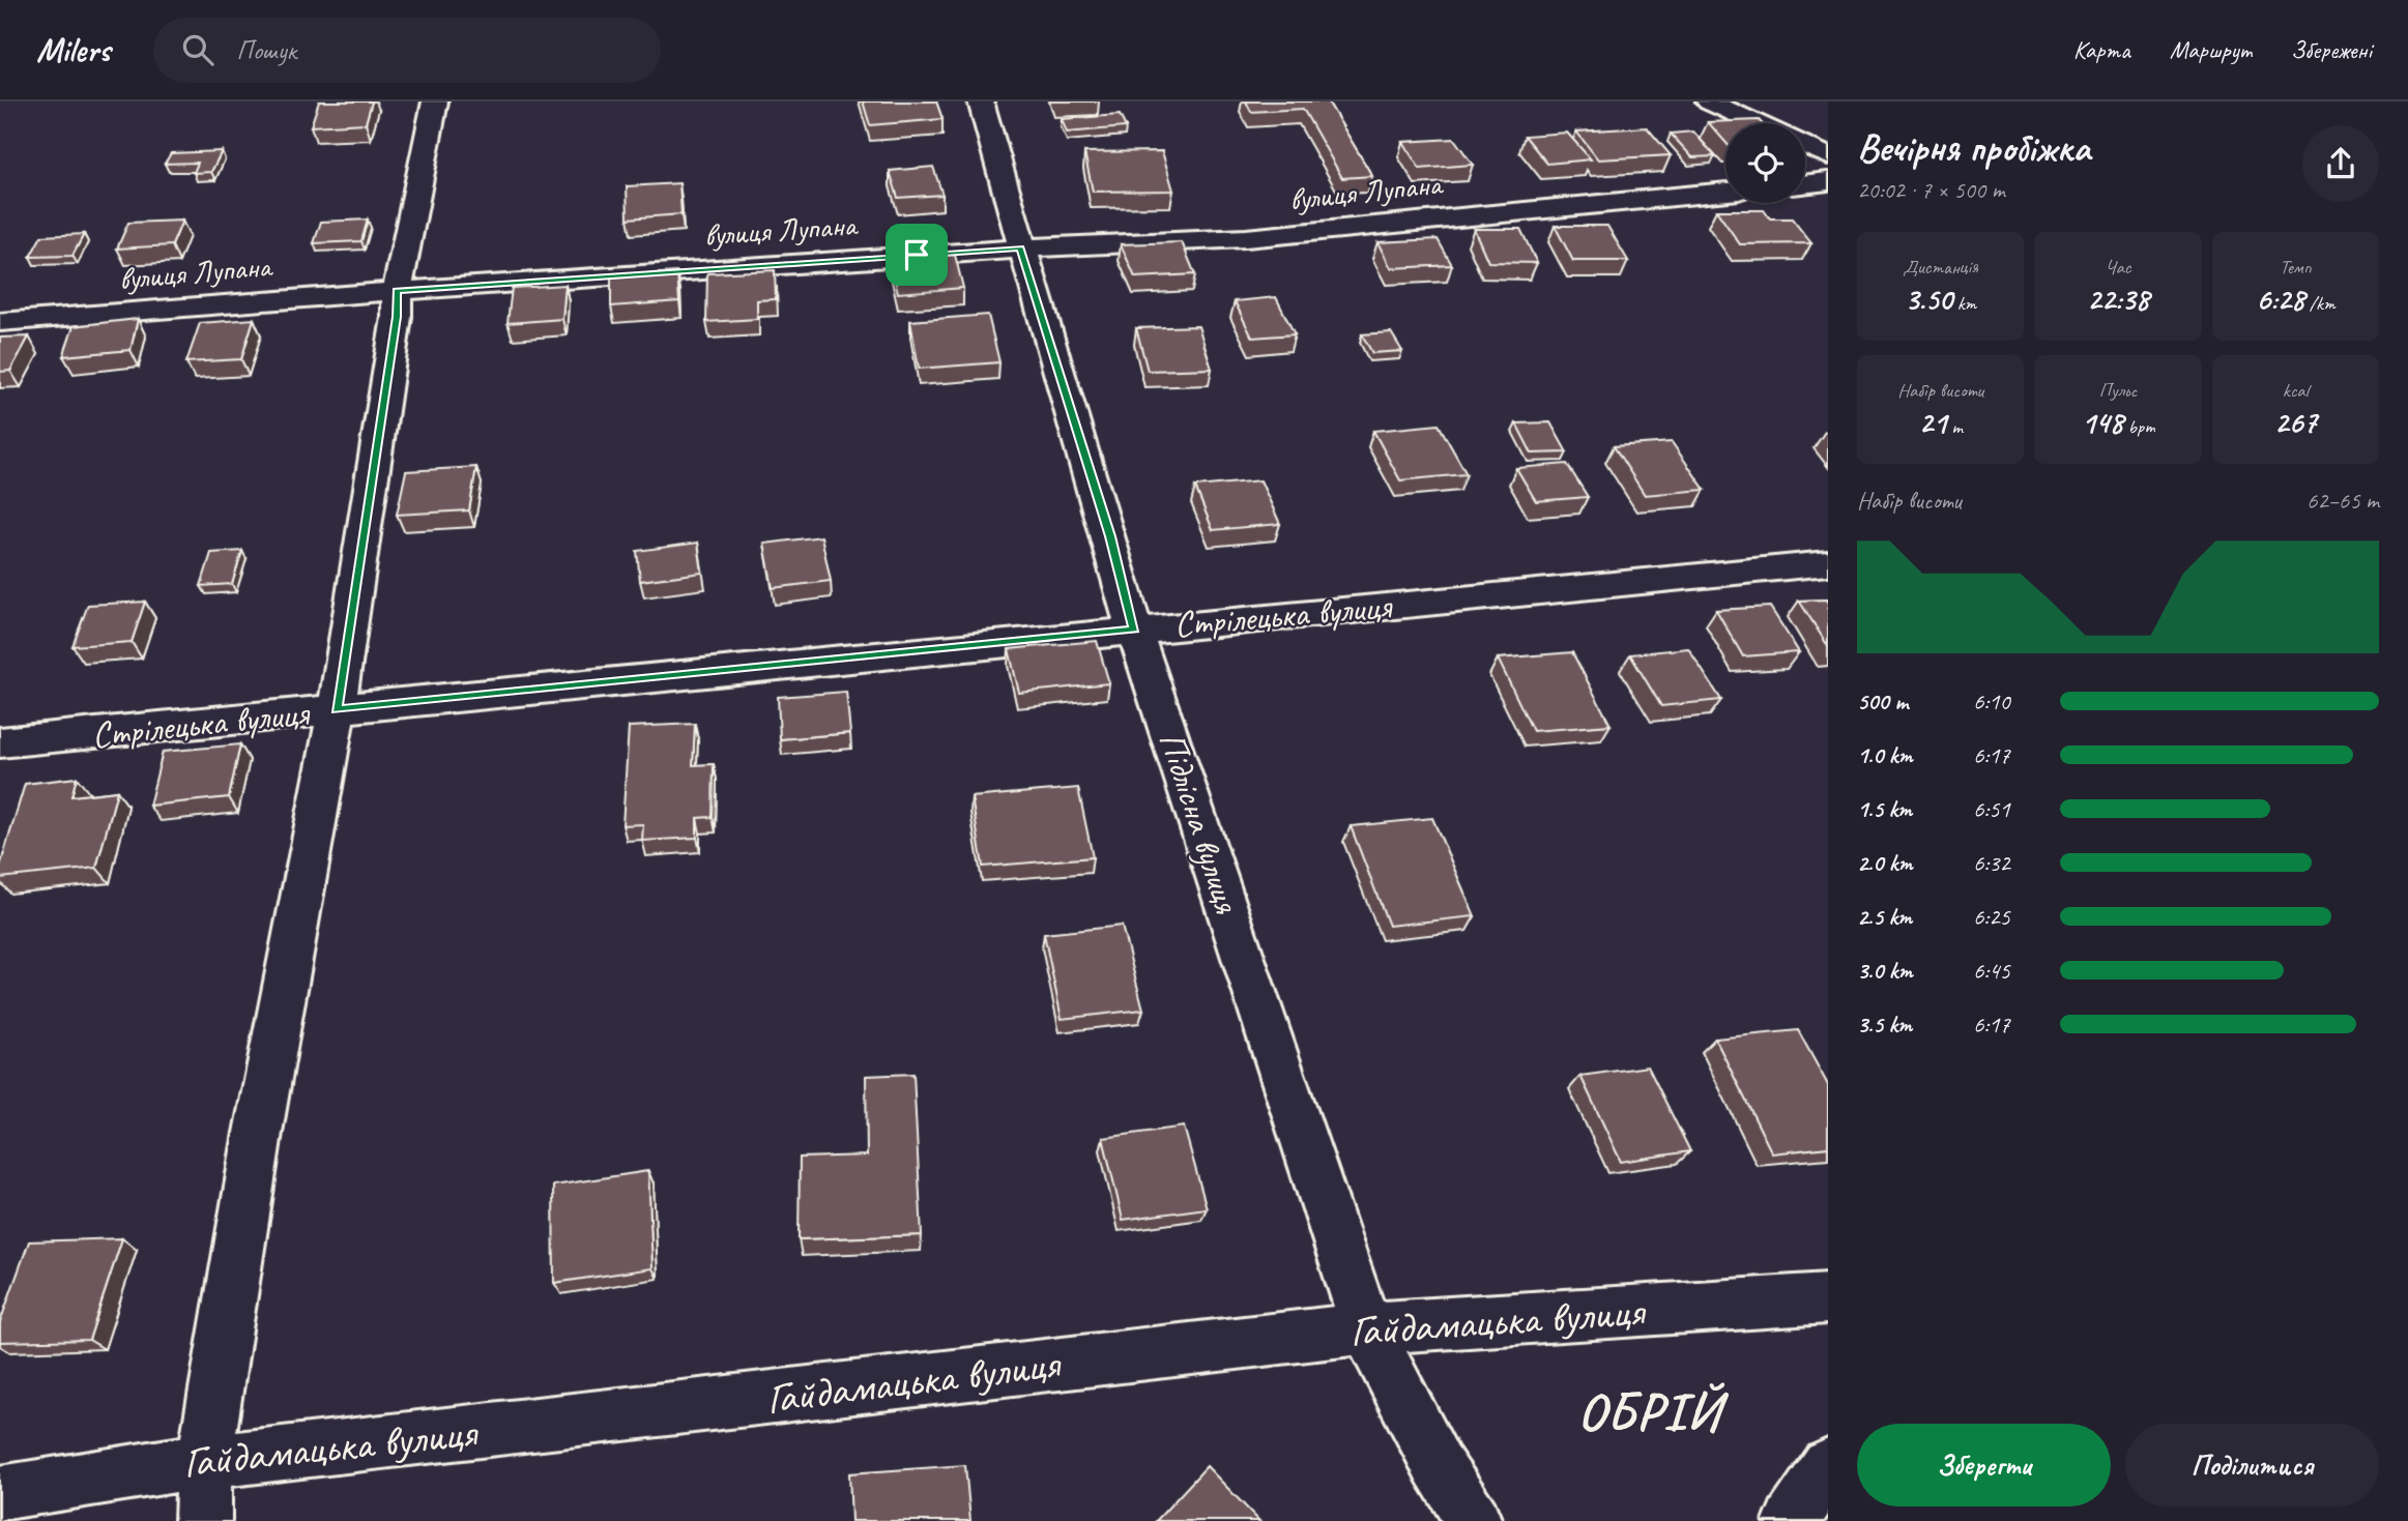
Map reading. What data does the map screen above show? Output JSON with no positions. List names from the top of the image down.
{
  "streets": {
    "street": [
      "вулиця Лупана",
      "Стрілецька вулиця",
      "Підлісна вулиця",
      "Гайдамацька вулиця"
    ]
  },
  "crossings": [
    ["вулиця Лупана", "Підлісна вулиця"],
    ["Стрілецька вулиця", "Підлісна вулиця"],
    ["Підлісна вулиця", "Гайдамацька вулиця"]
  ],
  "districts": ["ОБРІЙ"],
  "page": {
    "header": "Milers",
    "search": "Пошук",
    "nav": ["Карта", "Маршрут", "Збережені"],
    "heading": ["Вечірня пробіжка", "20:02 · 7 × 500 m"],
    "stats": [
      ["Дистанція", "3.50 km"],
      ["Час", "22:38"],
      ["Темп", "6:28 /km"],
      ["Набір висоти", "21 m"],
      ["Пульс", "148 bpm"],
      ["kcal", "267"]
    ],
    "chart": ["Набір висоти", "62–65 m"],
    "list": [
      {
        "name": "500 m",
        "note": "6:10"
      },
      {
        "name": "1.0 km",
        "note": "6:17"
      },
      {
        "name": "1.5 km",
        "note": "6:51"
      },
      {
        "name": "2.0 km",
        "note": "6:32"
      },
      {
        "name": "2.5 km",
        "note": "6:25"
      },
      {
        "name": "3.0 km",
        "note": "6:45"
      },
      {
        "name": "3.5 km",
        "note": "6:17"
      }
    ],
    "buttons": ["Зберегти", "Поділитися"]
  }
}
